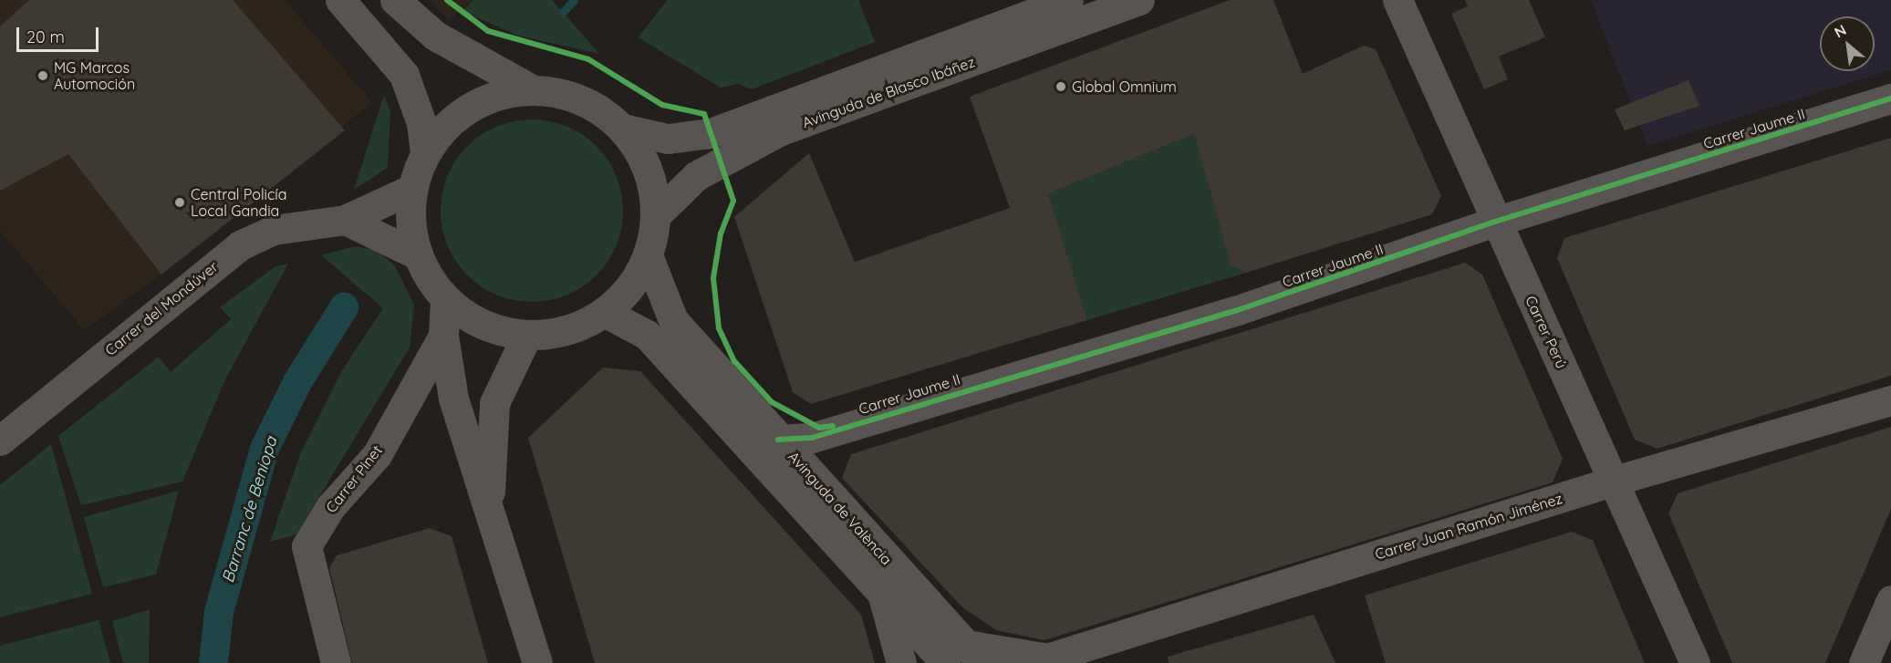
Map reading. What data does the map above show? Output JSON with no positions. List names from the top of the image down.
{
  "streets": {
    "street": [
      "Avinguda de Blasco Ibáñez",
      "Carrer Jaume II",
      "Carrer del Mondúver",
      "Carrer Perú",
      "Carrer Pinet",
      "Avinguda de València",
      "Carrer Juan Ramón Jiménez"
    ]
  },
  "crossings": [
    ["Carrer Jaume II", "Carrer Perú"],
    ["Carrer Jaume II", "Avinguda de València"],
    ["Carrer Perú", "Carrer Juan Ramón Jiménez"],
    ["Avinguda de València", "Carrer Juan Ramón Jiménez"]
  ],
  "water": ["Barranc de Beniopa"],
  "places": ["MG Marcos Automoción", "Global Omnium", "Central Policía Local Gandia"],
  "scale_bar": "20 m",
  "north": "top left"
}
